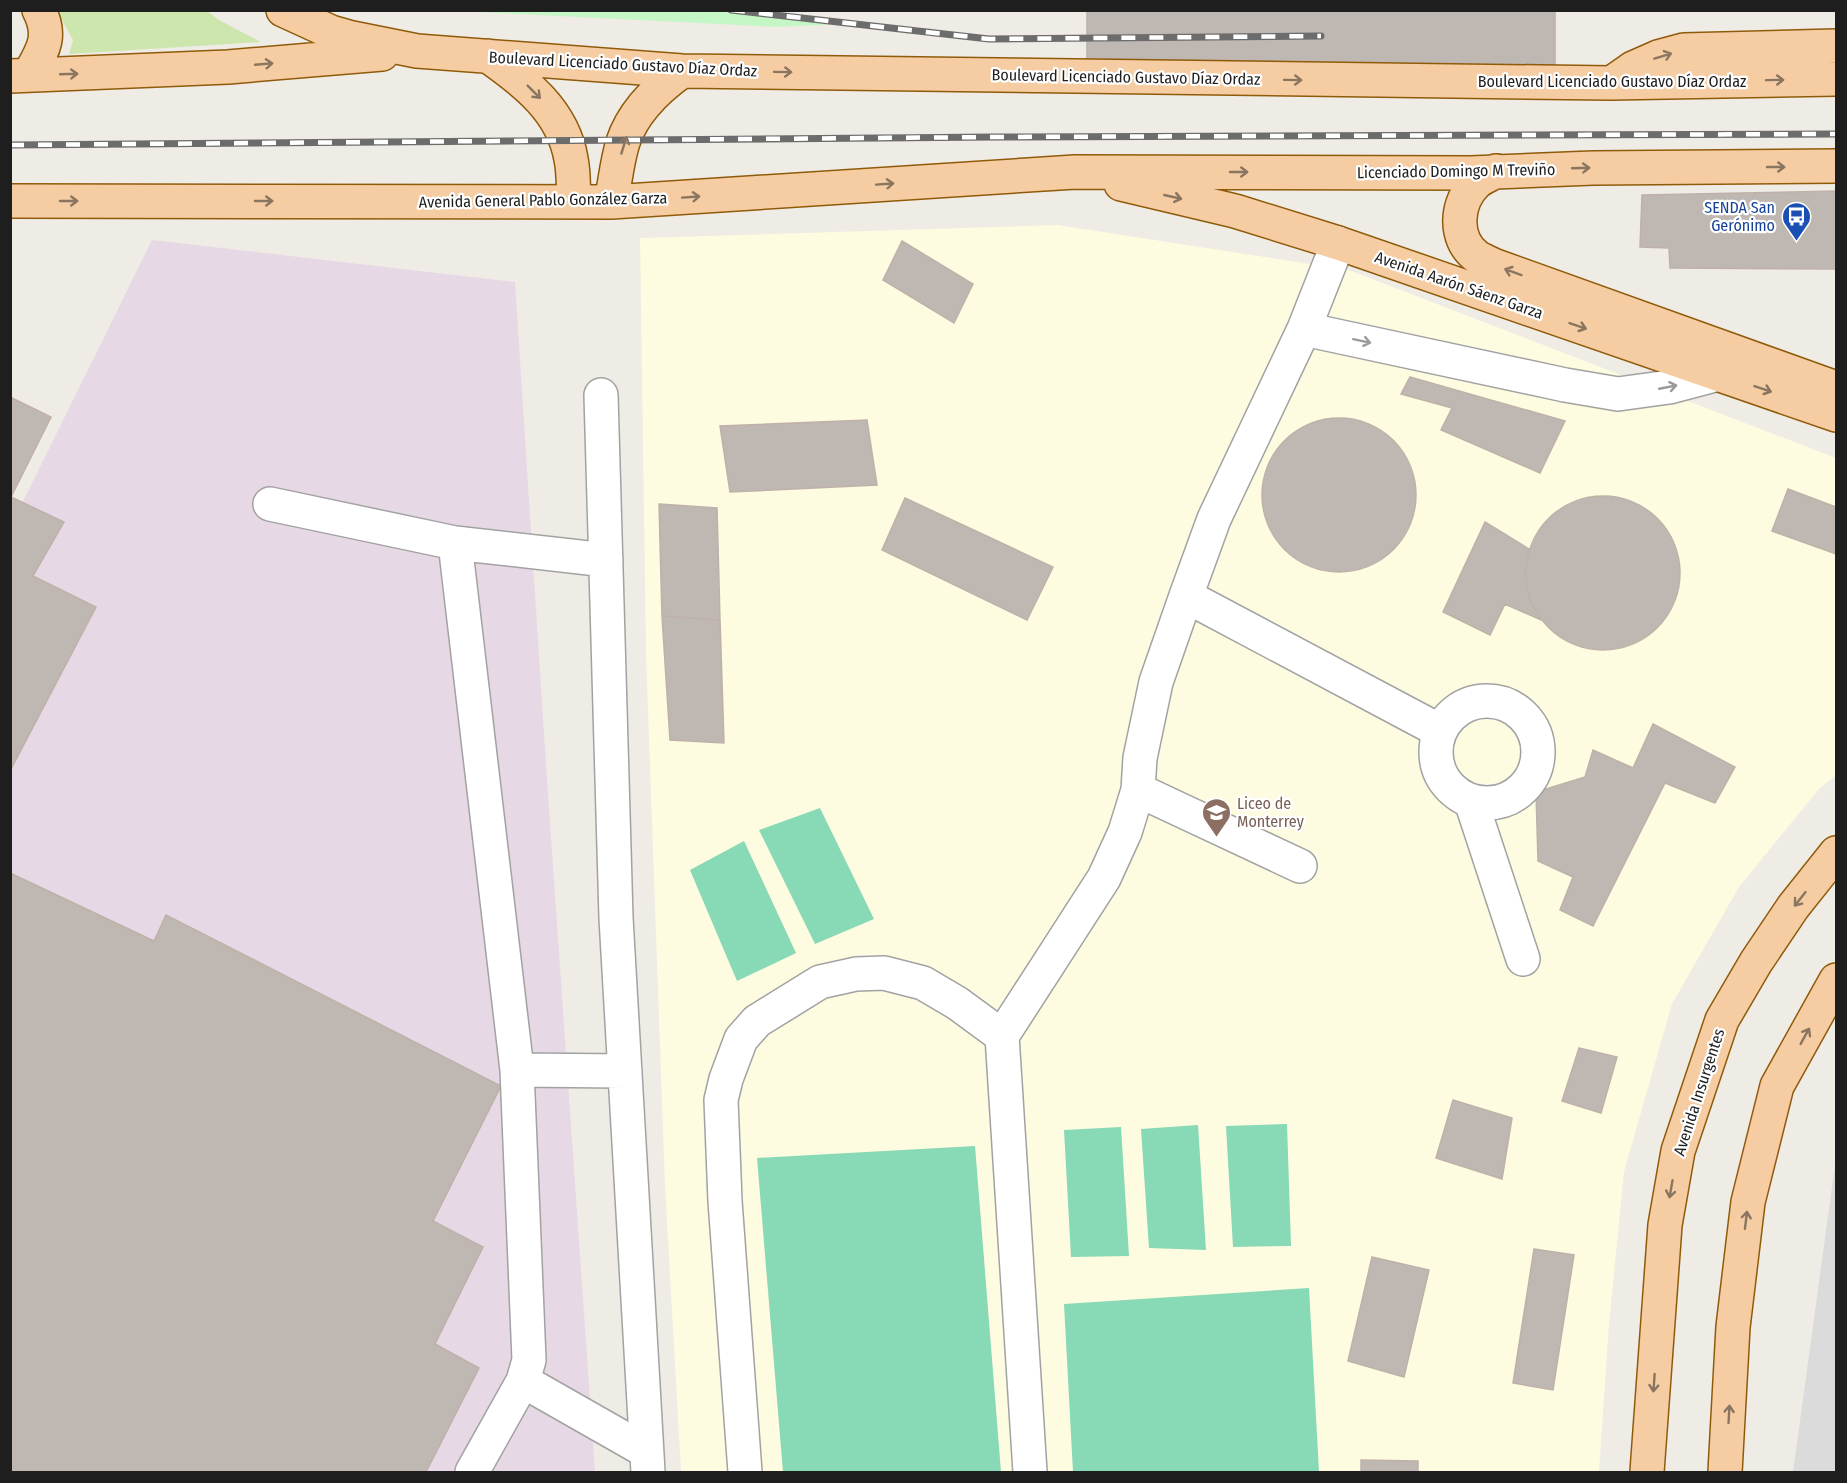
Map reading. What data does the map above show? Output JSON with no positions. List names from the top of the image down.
{
  "streets": {
    "main road": [
      "Boulevard Licenciado Gustavo Díaz Ordaz",
      "Licenciado Domingo M Treviño",
      "Avenida General Pablo González Garza",
      "Avenida Aarón Sáenz Garza",
      "Avenida Insurgentes"
    ]
  },
  "crossings": [
    ["Licenciado Domingo M Treviño", "Avenida General Pablo González Garza"],
    ["Licenciado Domingo M Treviño", "Avenida Aarón Sáenz Garza"],
    ["Avenida General Pablo González Garza", "Avenida Aarón Sáenz Garza"]
  ],
  "one_way": ["Boulevard Licenciado Gustavo Díaz Ordaz"],
  "places": {
    "bus stop": ["SENDA San Gerónimo"],
    "school or university": ["Liceo de Monterrey"]
  }
}
